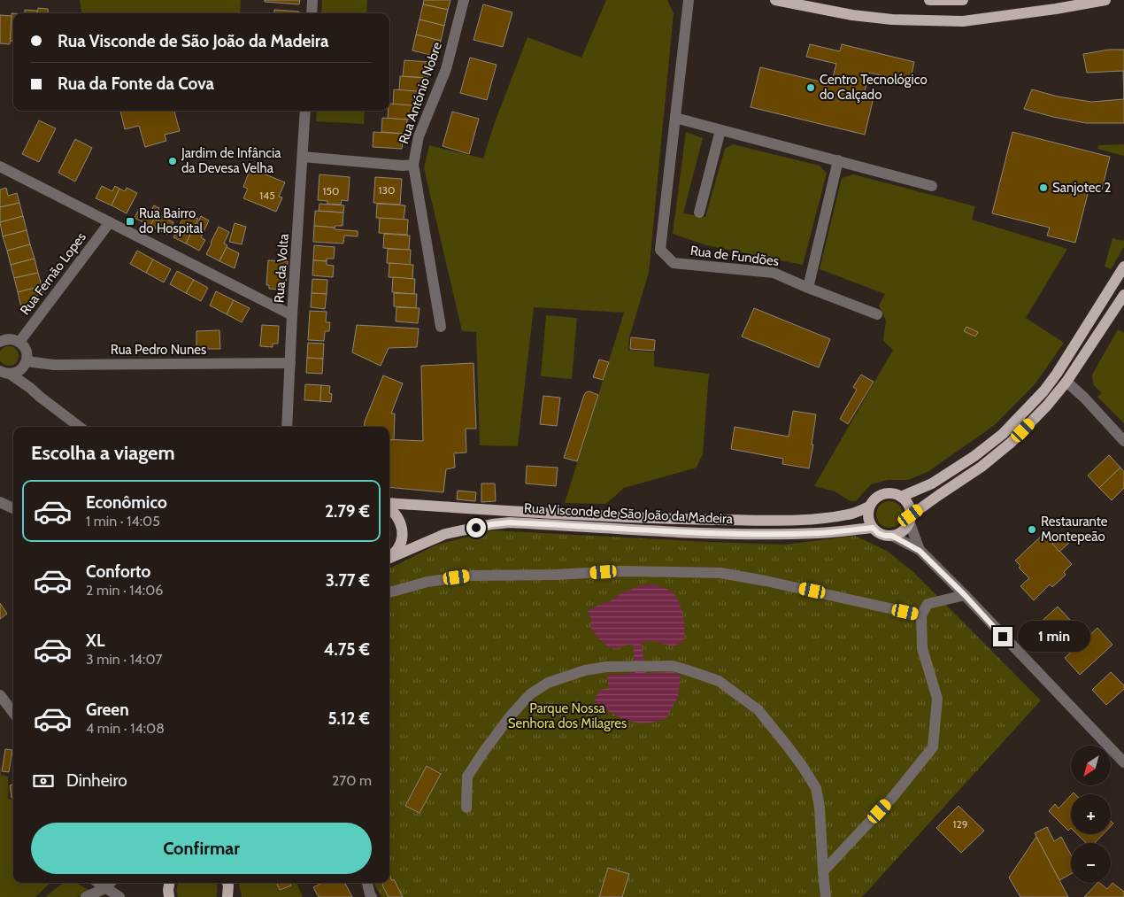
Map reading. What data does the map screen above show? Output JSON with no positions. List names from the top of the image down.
{
  "streets": {
    "main road": ["Rua Visconde de São João da Madeira"],
    "street": [
      "Rua António Nobre",
      "Rua de Fundões",
      "Rua da Volta",
      "Rua Fernão Lopes",
      "Rua Pedro Nunes"
    ]
  },
  "crossings": [
    ["Rua da Volta", "Rua Pedro Nunes"]
  ],
  "parks": ["Parque Nossa Senhora dos Milagres"],
  "places": {
    "other": [
      "Centro Tecnológico do Calçado",
      "Jardim de Infância da Devesa Velha",
      "Sanjotec 2",
      "Restaurante Montepeão"
    ],
    "transit": ["Rua Bairro do Hospital"]
  },
  "house_numbers": [
    "130",
    "150",
    "145",
    "129"
  ],
  "north": "bottom left",
  "page": {
    "banner": ["Rua Visconde de São João da Madeira", "Rua da Fonte da Cova"],
    "heading": "Escolha a viagem",
    "list": [
      {
        "name": "Econômico",
        "note": "1 min · 14:05",
        "value": "2.79 €"
      },
      {
        "name": "Conforto",
        "note": "2 min · 14:06",
        "value": "3.77 €"
      },
      {
        "name": "XL",
        "note": "3 min · 14:07",
        "value": "4.75 €"
      },
      {
        "name": "Green",
        "note": "4 min · 14:08",
        "value": "5.12 €"
      }
    ],
    "bubble": "1 min",
    "map_buttons": ["+", "−"],
    "pay": ["Dinheiro", "270 m"],
    "buttons": "Confirmar"
  }
}
